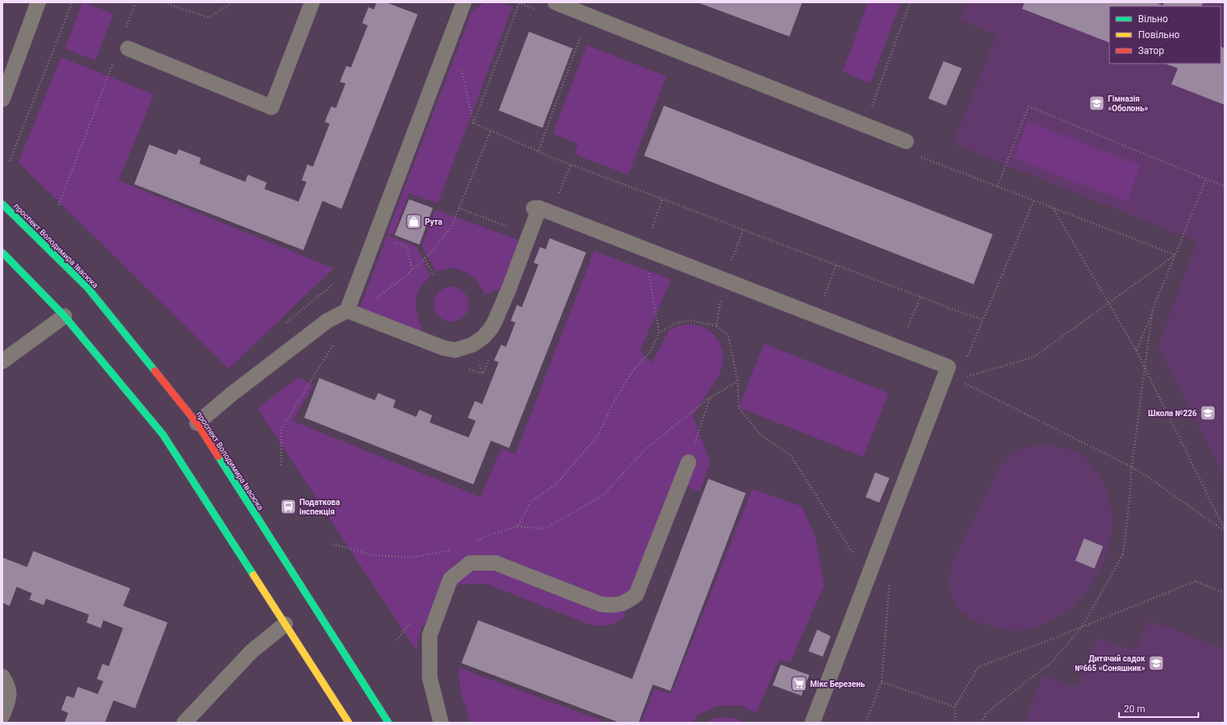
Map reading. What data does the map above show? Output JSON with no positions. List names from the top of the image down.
{
  "streets": {
    "street": ["проспект Володимира Івасюка"]
  },
  "places": {
    "school or university": ["Гімназія «Оболонь»", "Школа №226", "Дитячий садок №665 «Соняшник»"],
    "shop": ["Рута"],
    "bus stop": ["Податкова інспекція"],
    "supermarket": ["Мікс Березень"]
  },
  "legend": ["Вільно", "Повільно", "Затор"],
  "scale_bar": "20 m"
}
